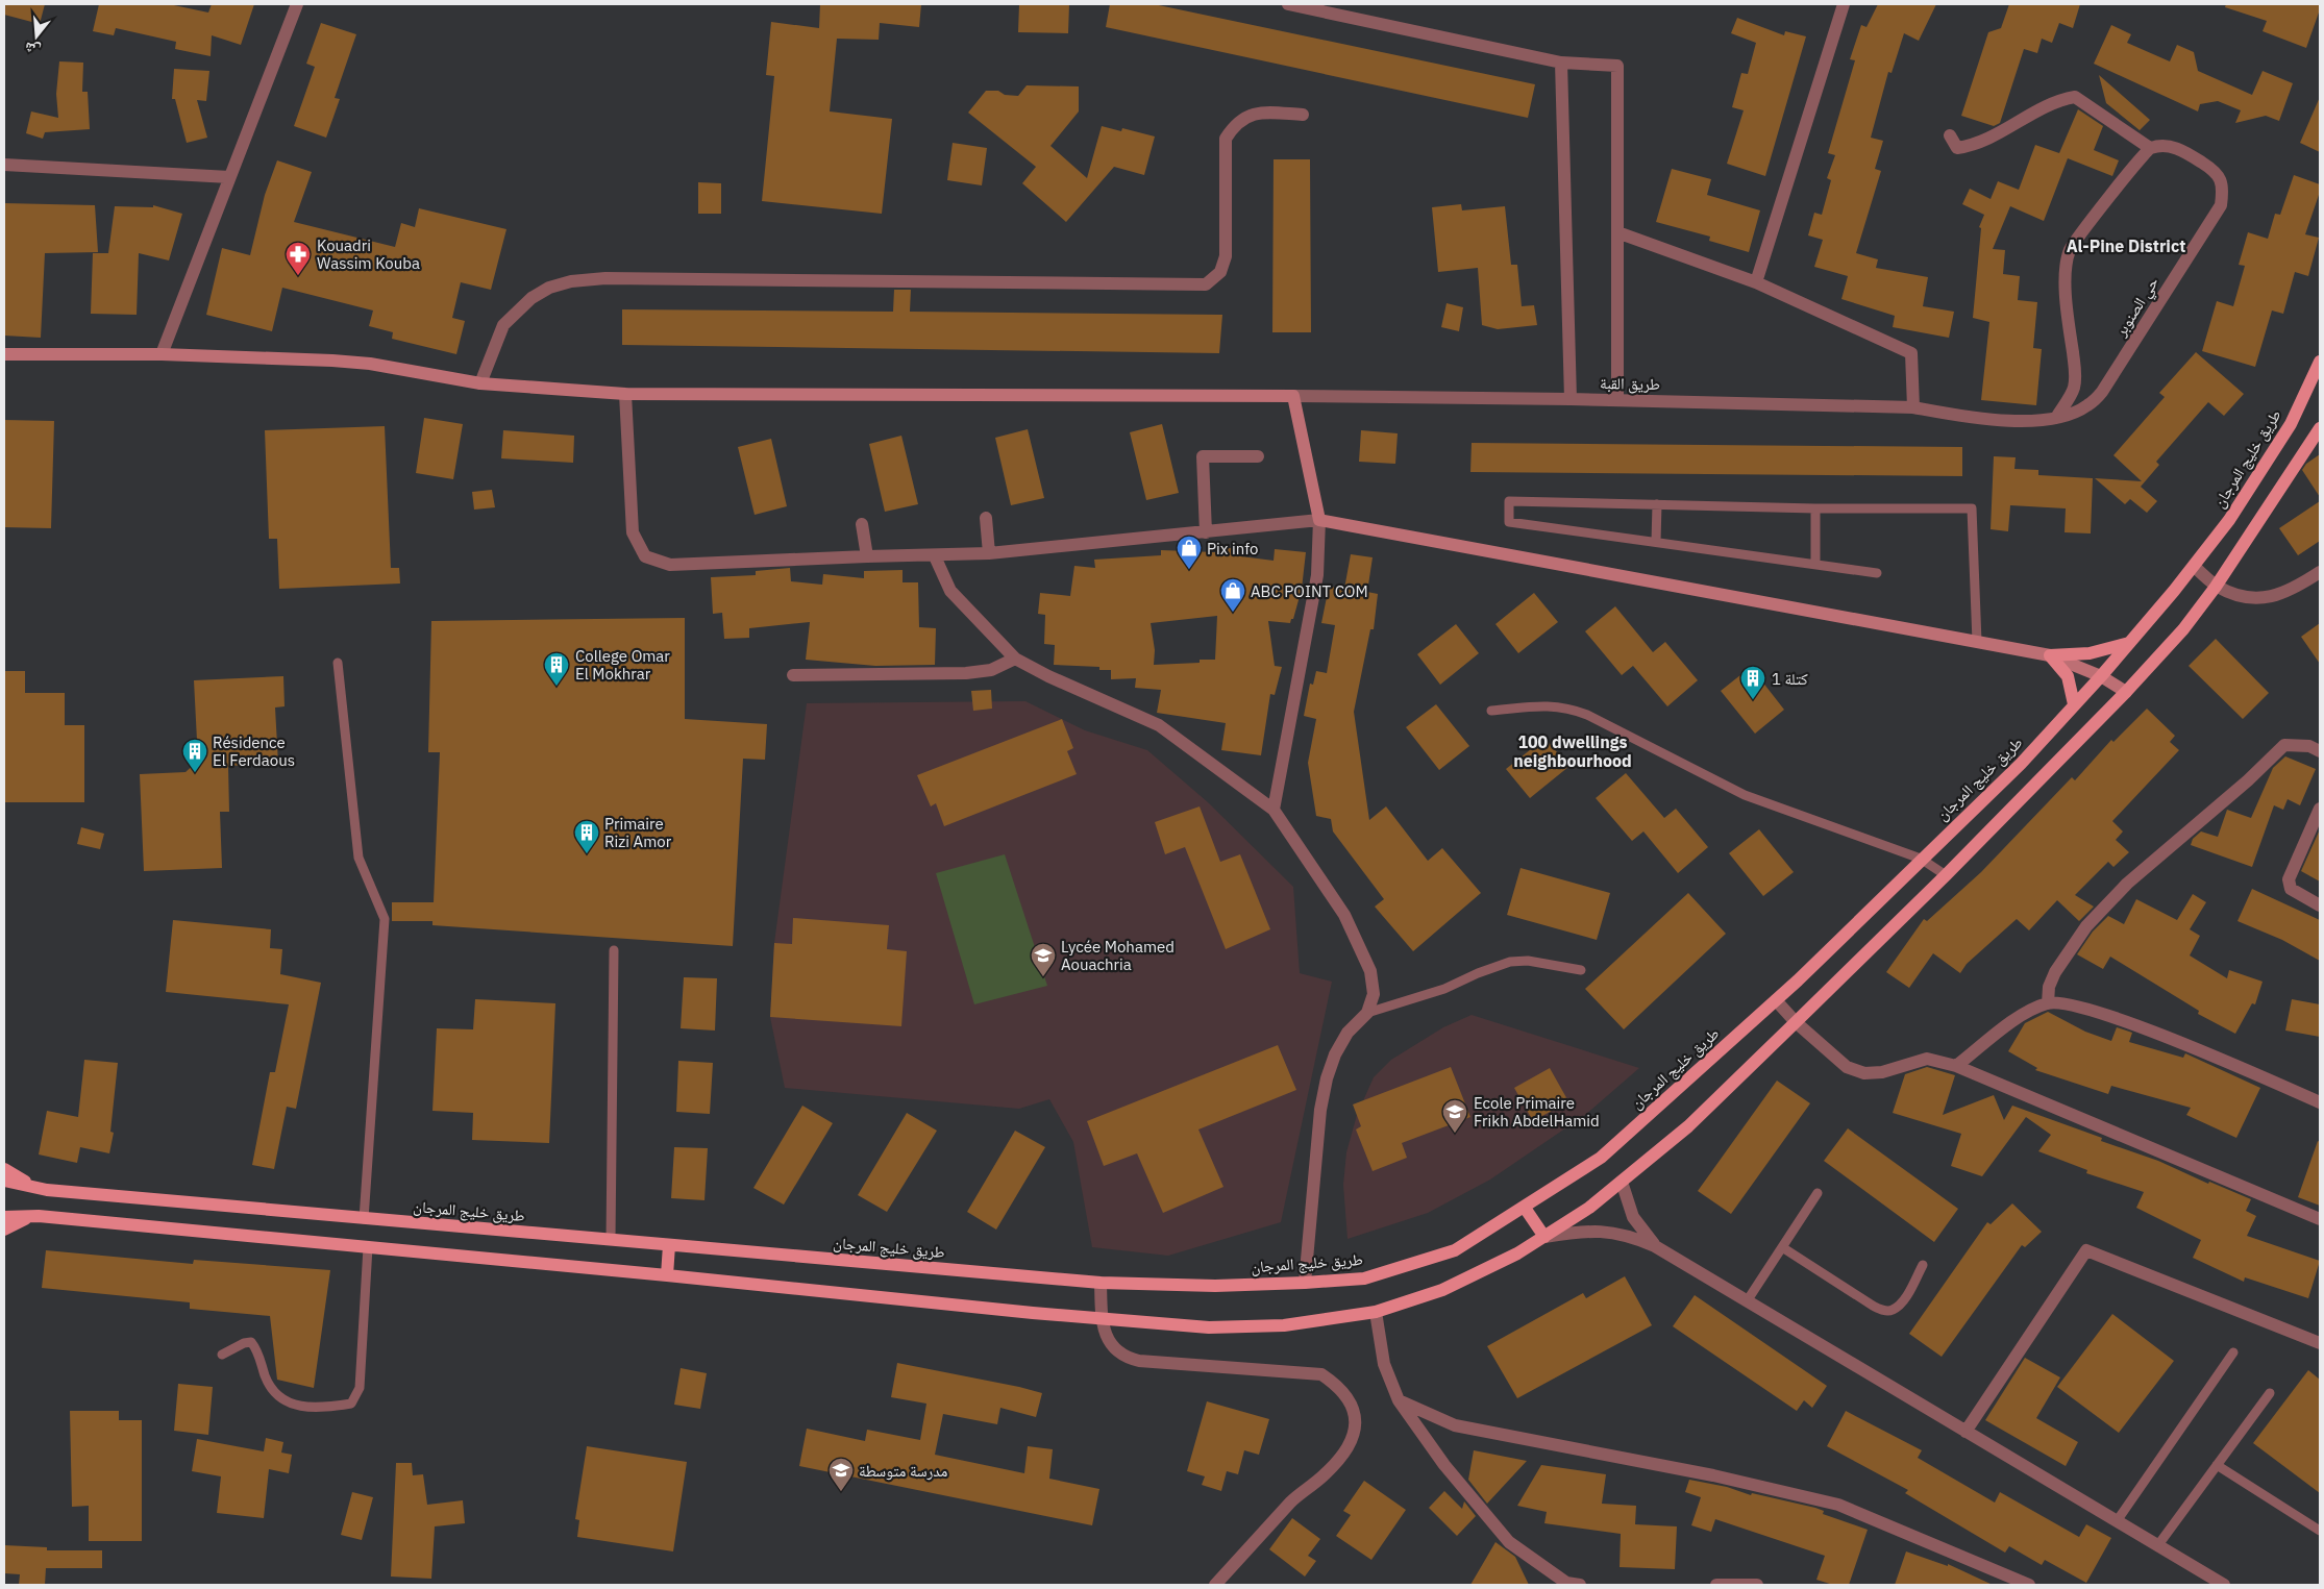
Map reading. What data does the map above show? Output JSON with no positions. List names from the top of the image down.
{
  "streets": {
    "main road": ["طريق خليج المرجان"],
    "street": ["حي الصنوبر", "طريق القبة"]
  },
  "crossings": [
    ["حي الصنوبر", "طريق القبة"]
  ],
  "districts": ["Al-Pine District", "100 dwellings neighbourhood"],
  "places": {
    "pharmacy": ["Kouadri Wassim Kouba"],
    "shop": ["Pix info", "ABC POINT COM"],
    "building": [
      "College Omar El Mokhrar",
      "كتلة 1",
      "Résidence El Ferdaous",
      "Primaire Rizi Amor"
    ],
    "school or university": ["Lycée Mohamed Aouachria", "Ecole Primaire Frikh AbdelHamid", "مدرسة متوسطة"]
  },
  "north": "bottom"
}
